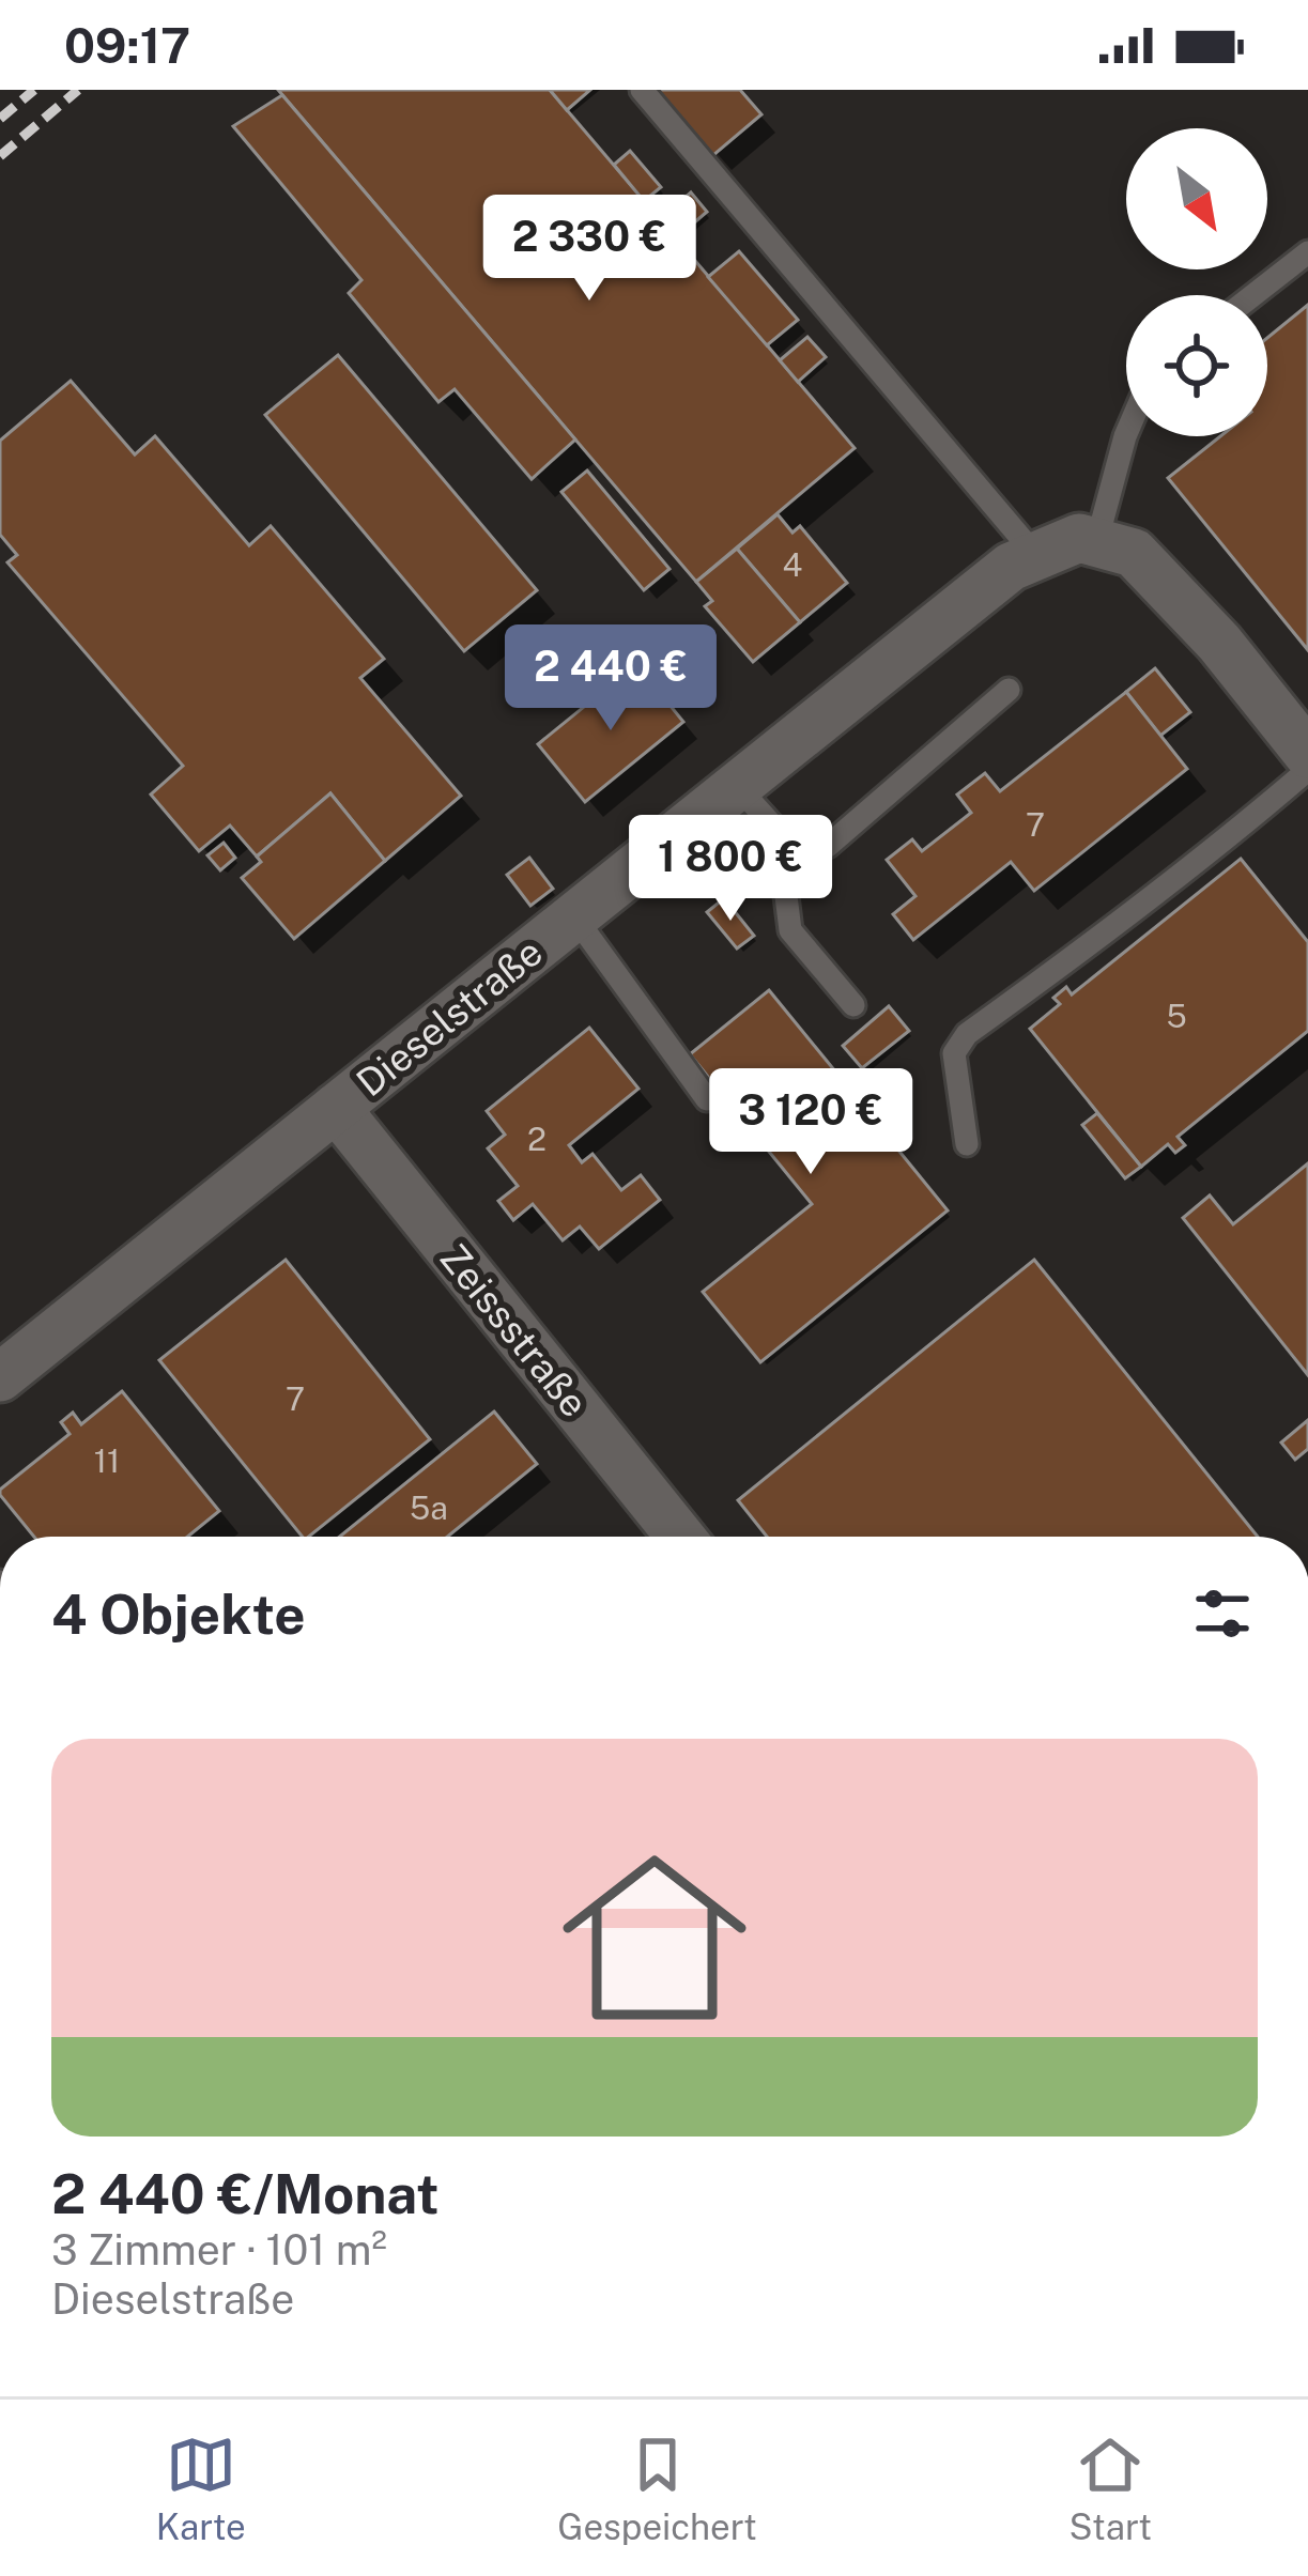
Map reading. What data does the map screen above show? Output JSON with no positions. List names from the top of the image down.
{
  "streets": {
    "street": ["Dieselstraße", "Zeissstraße"]
  },
  "crossings": [
    ["Dieselstraße", "Zeissstraße"]
  ],
  "house_numbers": [
    "4",
    "7",
    "5",
    "2",
    "7",
    "11",
    "5a"
  ],
  "north": "bottom right",
  "page": {
    "status": "09:17",
    "price": [
      "2 330 €",
      "2 440 €",
      "1 800 €",
      "3 120 €"
    ],
    "heading": "4 Objekte",
    "list": [
      {
        "name": "2 440 €/Monat",
        "note": "3 Zimmer · 101 m² · Dieselstraße"
      }
    ],
    "tabs": ["Karte", "Gespeichert", "Start"]
  }
}
